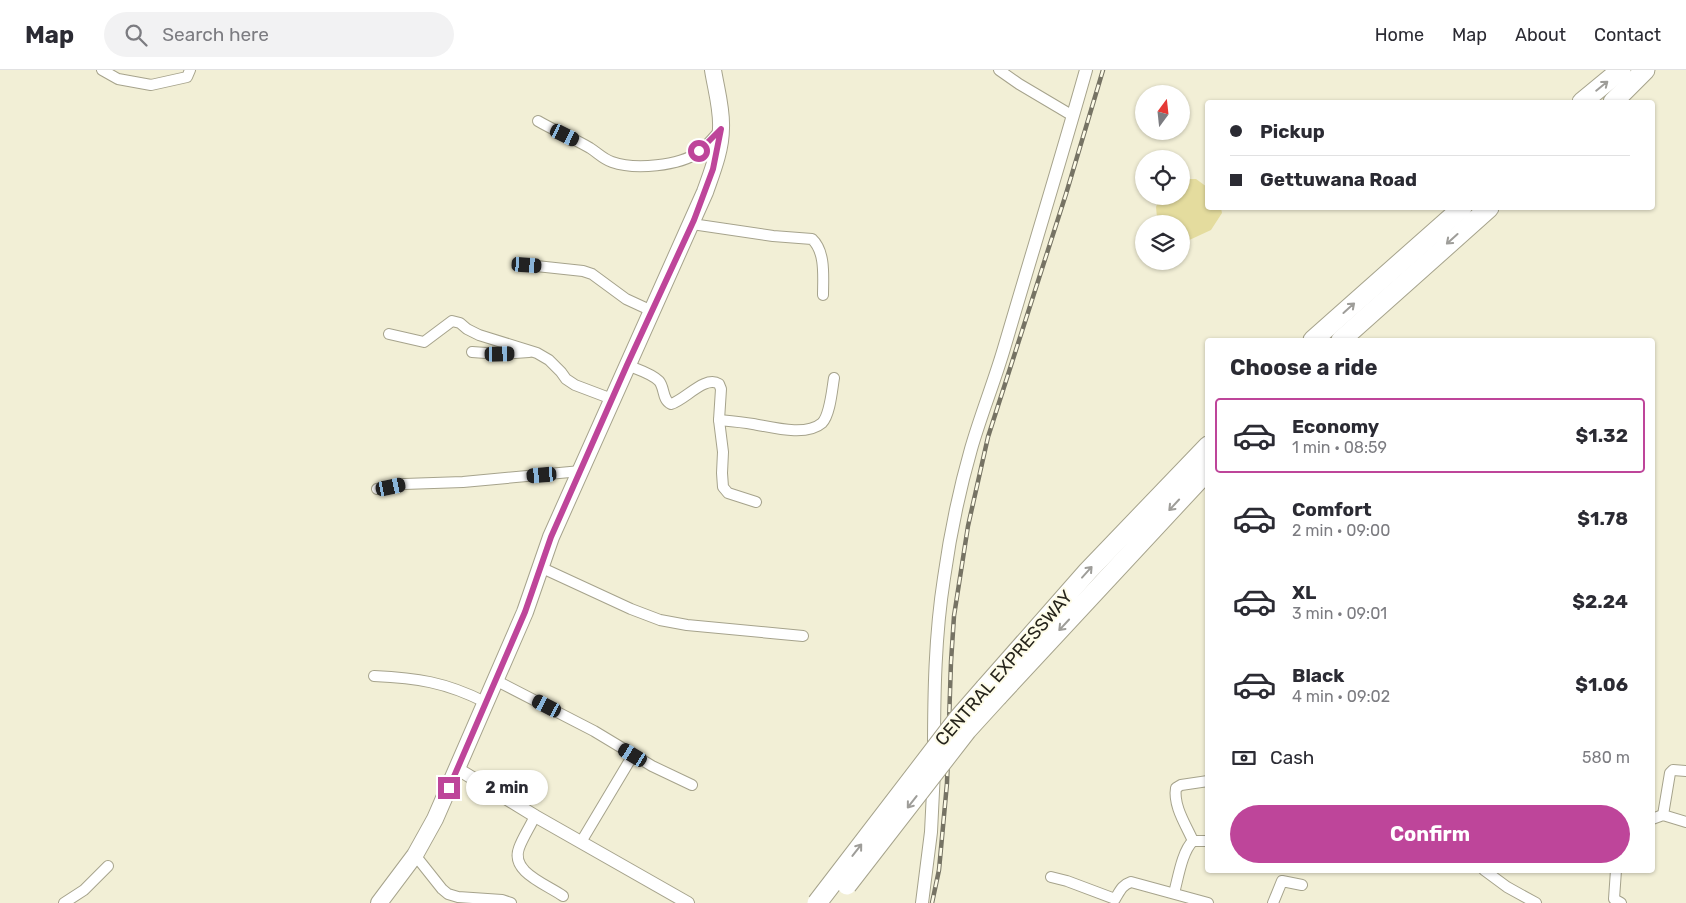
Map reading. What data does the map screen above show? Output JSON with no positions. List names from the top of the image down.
{
  "streets": {
    "highway": ["CENTRAL EXPRESSWAY"]
  },
  "north": "top",
  "page": {
    "header": "Map",
    "search": "Search here",
    "nav": [
      "Home",
      "Map",
      "About",
      "Contact"
    ],
    "banner": ["Pickup", "Gettuwana Road"],
    "heading": "Choose a ride",
    "list": [
      {
        "name": "Economy",
        "note": "1 min · 08:59",
        "value": "$1.32"
      },
      {
        "name": "Comfort",
        "note": "2 min · 09:00",
        "value": "$1.78"
      },
      {
        "name": "XL",
        "note": "3 min · 09:01",
        "value": "$2.24"
      },
      {
        "name": "Black",
        "note": "4 min · 09:02",
        "value": "$1.06"
      }
    ],
    "pay": ["Cash", "580 m"],
    "bubble": "2 min",
    "buttons": "Confirm"
  }
}
